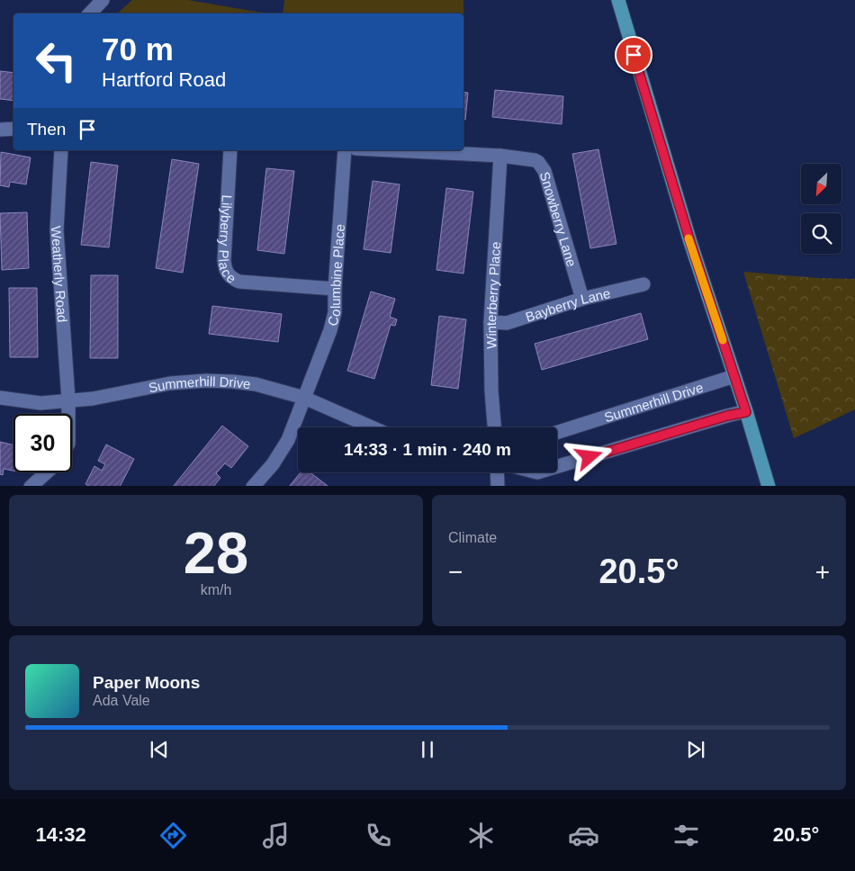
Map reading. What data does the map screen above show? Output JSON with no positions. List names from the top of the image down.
{
  "streets": {
    "street": [
      "Snowberry Lane",
      "Lilyberry Place",
      "Weatherly Road",
      "Columbine Place",
      "Winterberry Place",
      "Bayberry Lane",
      "Summerhill Drive"
    ]
  },
  "crossings": [
    ["Snowberry Lane", "Winterberry Place"],
    ["Snowberry Lane", "Bayberry Lane"],
    ["Lilyberry Place", "Columbine Place"],
    ["Weatherly Road", "Summerhill Drive"],
    ["Columbine Place", "Summerhill Drive"],
    ["Winterberry Place", "Bayberry Lane"]
  ],
  "north": "bottom left",
  "page": {
    "turn": ["70 m", "Hartford Road"],
    "then": "Then",
    "limit": "30",
    "trip": "14:33 · 1 min · 240 m",
    "tile": [
      ["28", "km/h"],
      "Climate"
    ],
    "heat": ["−", "20.5°", "+"],
    "song": ["Paper Moons", "Ada Vale"],
    "tabs": ["14:32", "20.5°"]
  }
}
